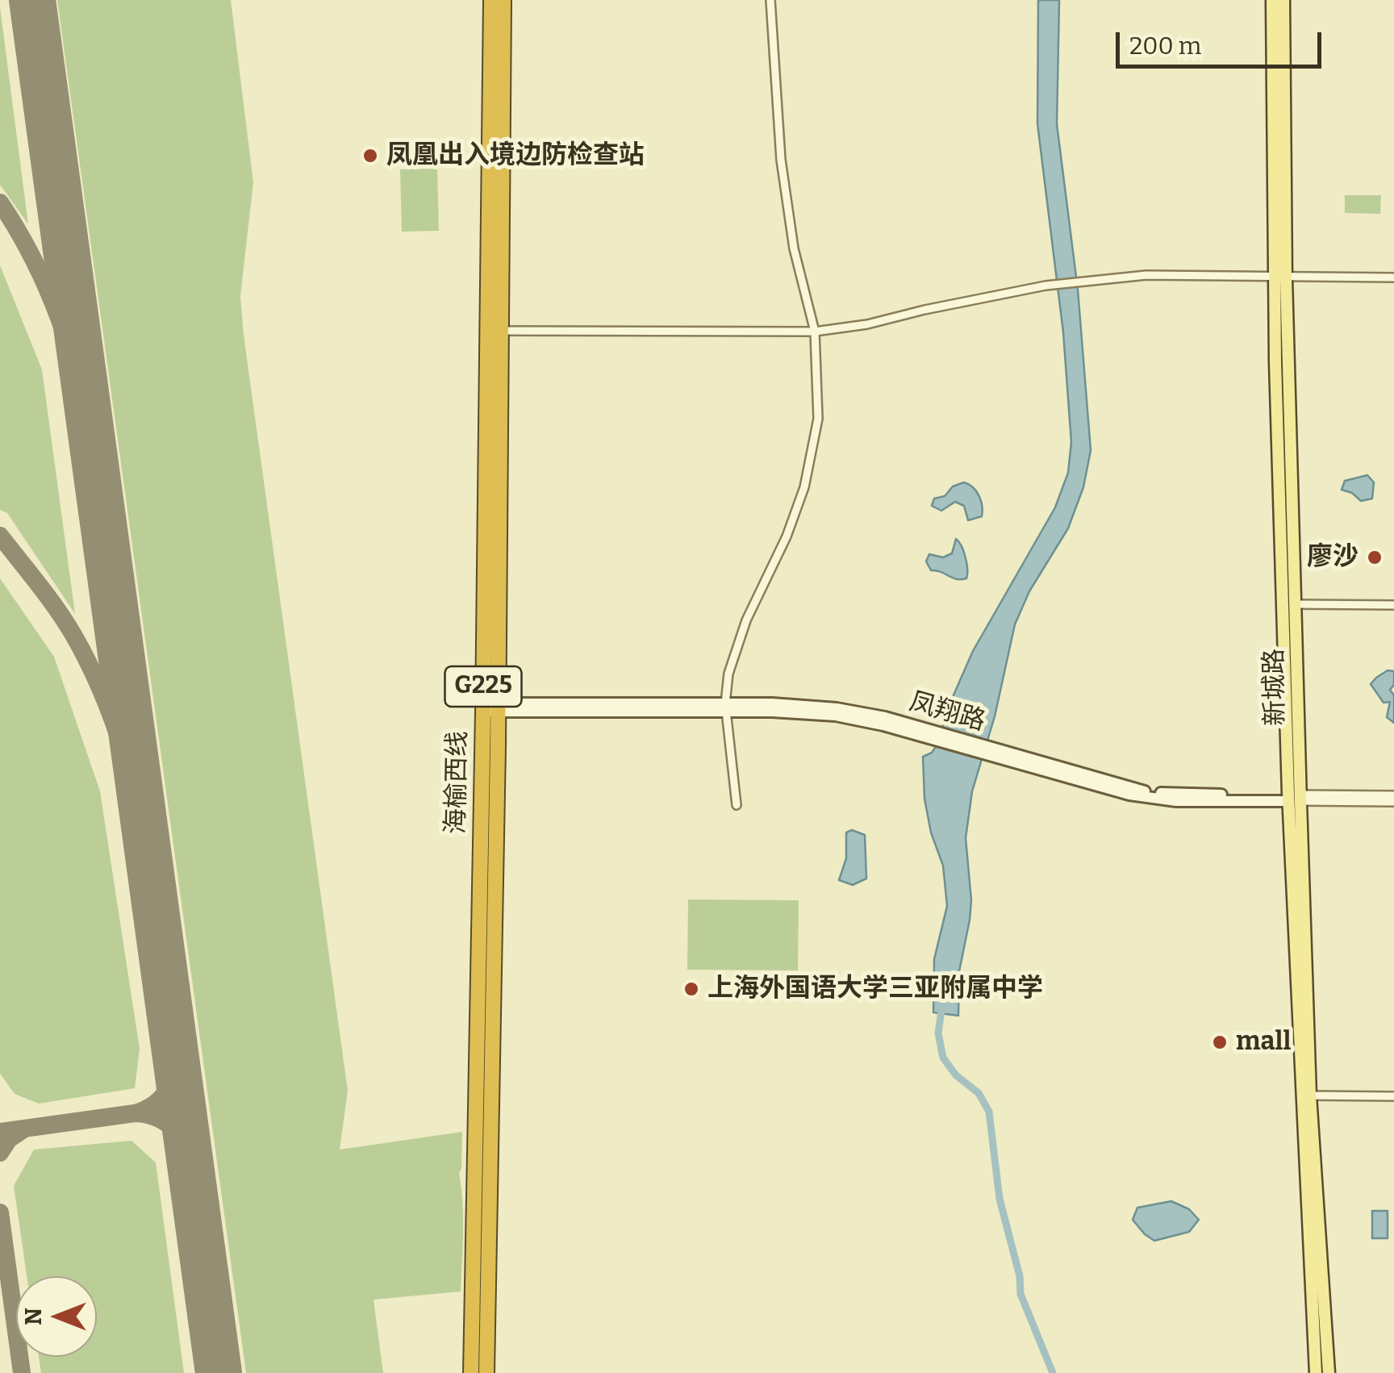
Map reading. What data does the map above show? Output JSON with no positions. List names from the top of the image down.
{
  "streets": {
    "highway": ["G225", "海榆西线"],
    "main road": ["新城路"],
    "street": ["凤翔路"]
  },
  "crossings": [
    ["新城路", "凤翔路"],
    ["凤翔路", "海榆西线"]
  ],
  "places": [
    "凤凰出入境边防检查站",
    "廖沙",
    "上海外国语大学三亚附属中学",
    "mall"
  ],
  "scale_bar": "200 m",
  "north": "left"
}
